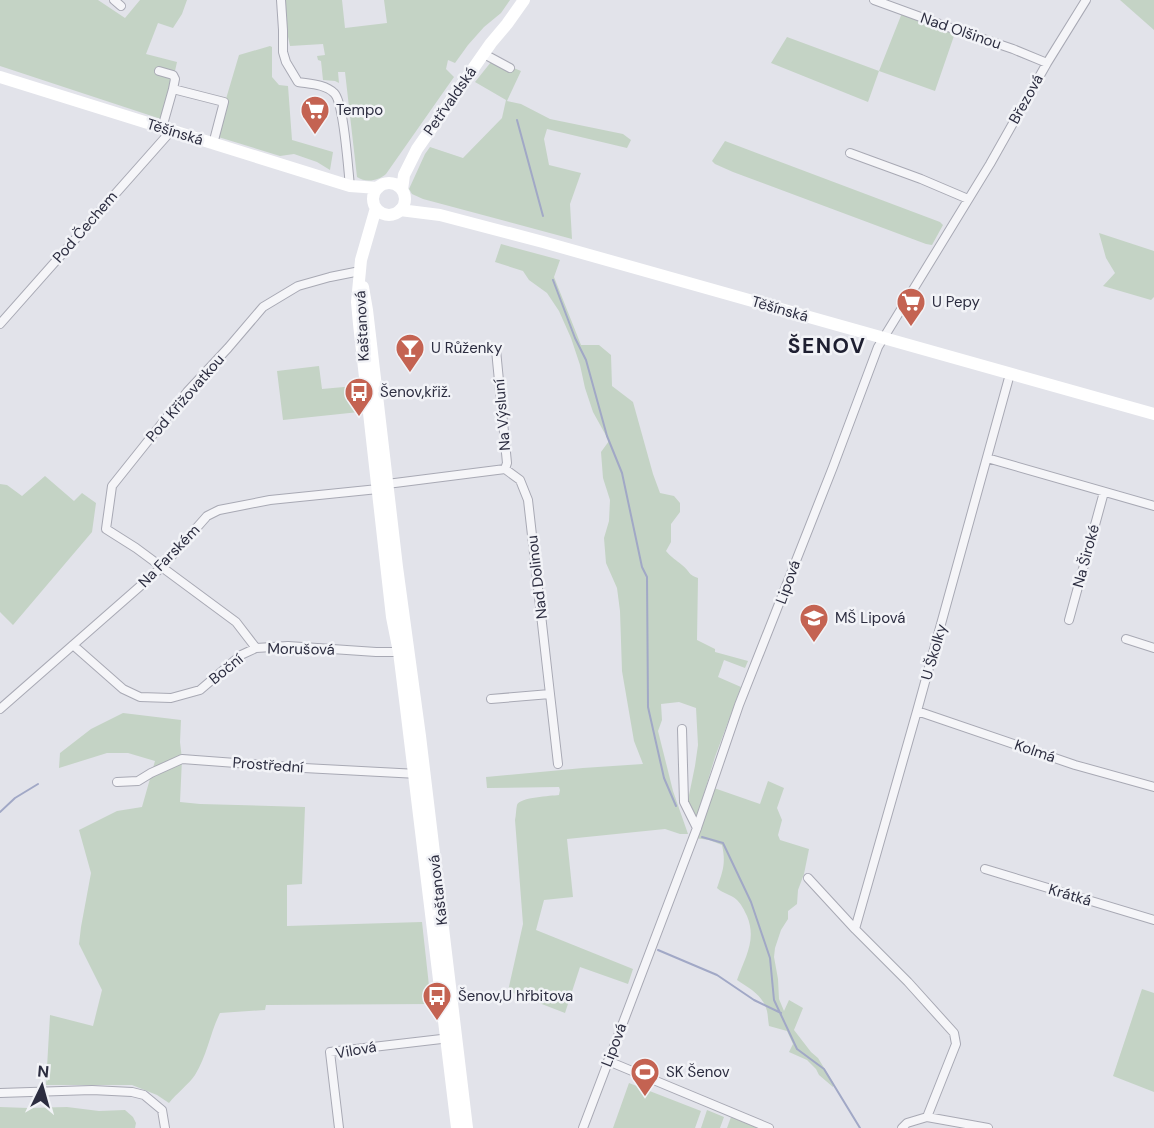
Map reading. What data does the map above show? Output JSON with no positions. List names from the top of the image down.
{
  "streets": {
    "main road": ["Petřvaldská", "Těšínská", "Kaštanová"],
    "street": [
      "Nad Olšinou",
      "Březová",
      "Pod Čechem",
      "Pod Křižovatkou",
      "Na Výsluní",
      "Na Farském",
      "Na Široké",
      "Nad Dolinou",
      "Lipová",
      "Morušová",
      "U Školky",
      "Boční",
      "Kolmá",
      "Prostřední",
      "Krátká",
      "Vilová"
    ]
  },
  "crossings": [
    ["Nad Olšinou", "Březová"],
    ["Březová", "Těšínská"],
    ["Březová", "Lipová"],
    ["Petřvaldská", "Těšínská"],
    ["Petřvaldská", "Kaštanová"],
    ["Těšínská", "Pod Čechem"],
    ["Těšínská", "Kaštanová"],
    ["Těšínská", "Lipová"],
    ["Těšínská", "U Školky"],
    ["Kaštanová", "Pod Křižovatkou"],
    ["Kaštanová", "Na Výsluní"],
    ["Kaštanová", "Na Farském"],
    ["Kaštanová", "Morušová"],
    ["Kaštanová", "Prostřední"],
    ["Kaštanová", "Vilová"],
    ["Pod Křižovatkou", "Na Farském"],
    ["Pod Křižovatkou", "Morušová"],
    ["Na Výsluní", "Na Farském"],
    ["Na Výsluní", "Nad Dolinou"],
    ["Na Farském", "Morušová"],
    ["Na Farském", "Boční"],
    ["Morušová", "Boční"],
    ["U Školky", "Kolmá"]
  ],
  "districts": ["ŠENOV"],
  "places": {
    "supermarket": ["Tempo", "U Pepy"],
    "bar": ["U Růženky"],
    "bus stop": ["Šenov,křiž.", "Šenov,U hřbitova"],
    "school or university": ["MŠ Lipová"],
    "sports": ["SK Šenov"]
  },
  "north": "top"
}
